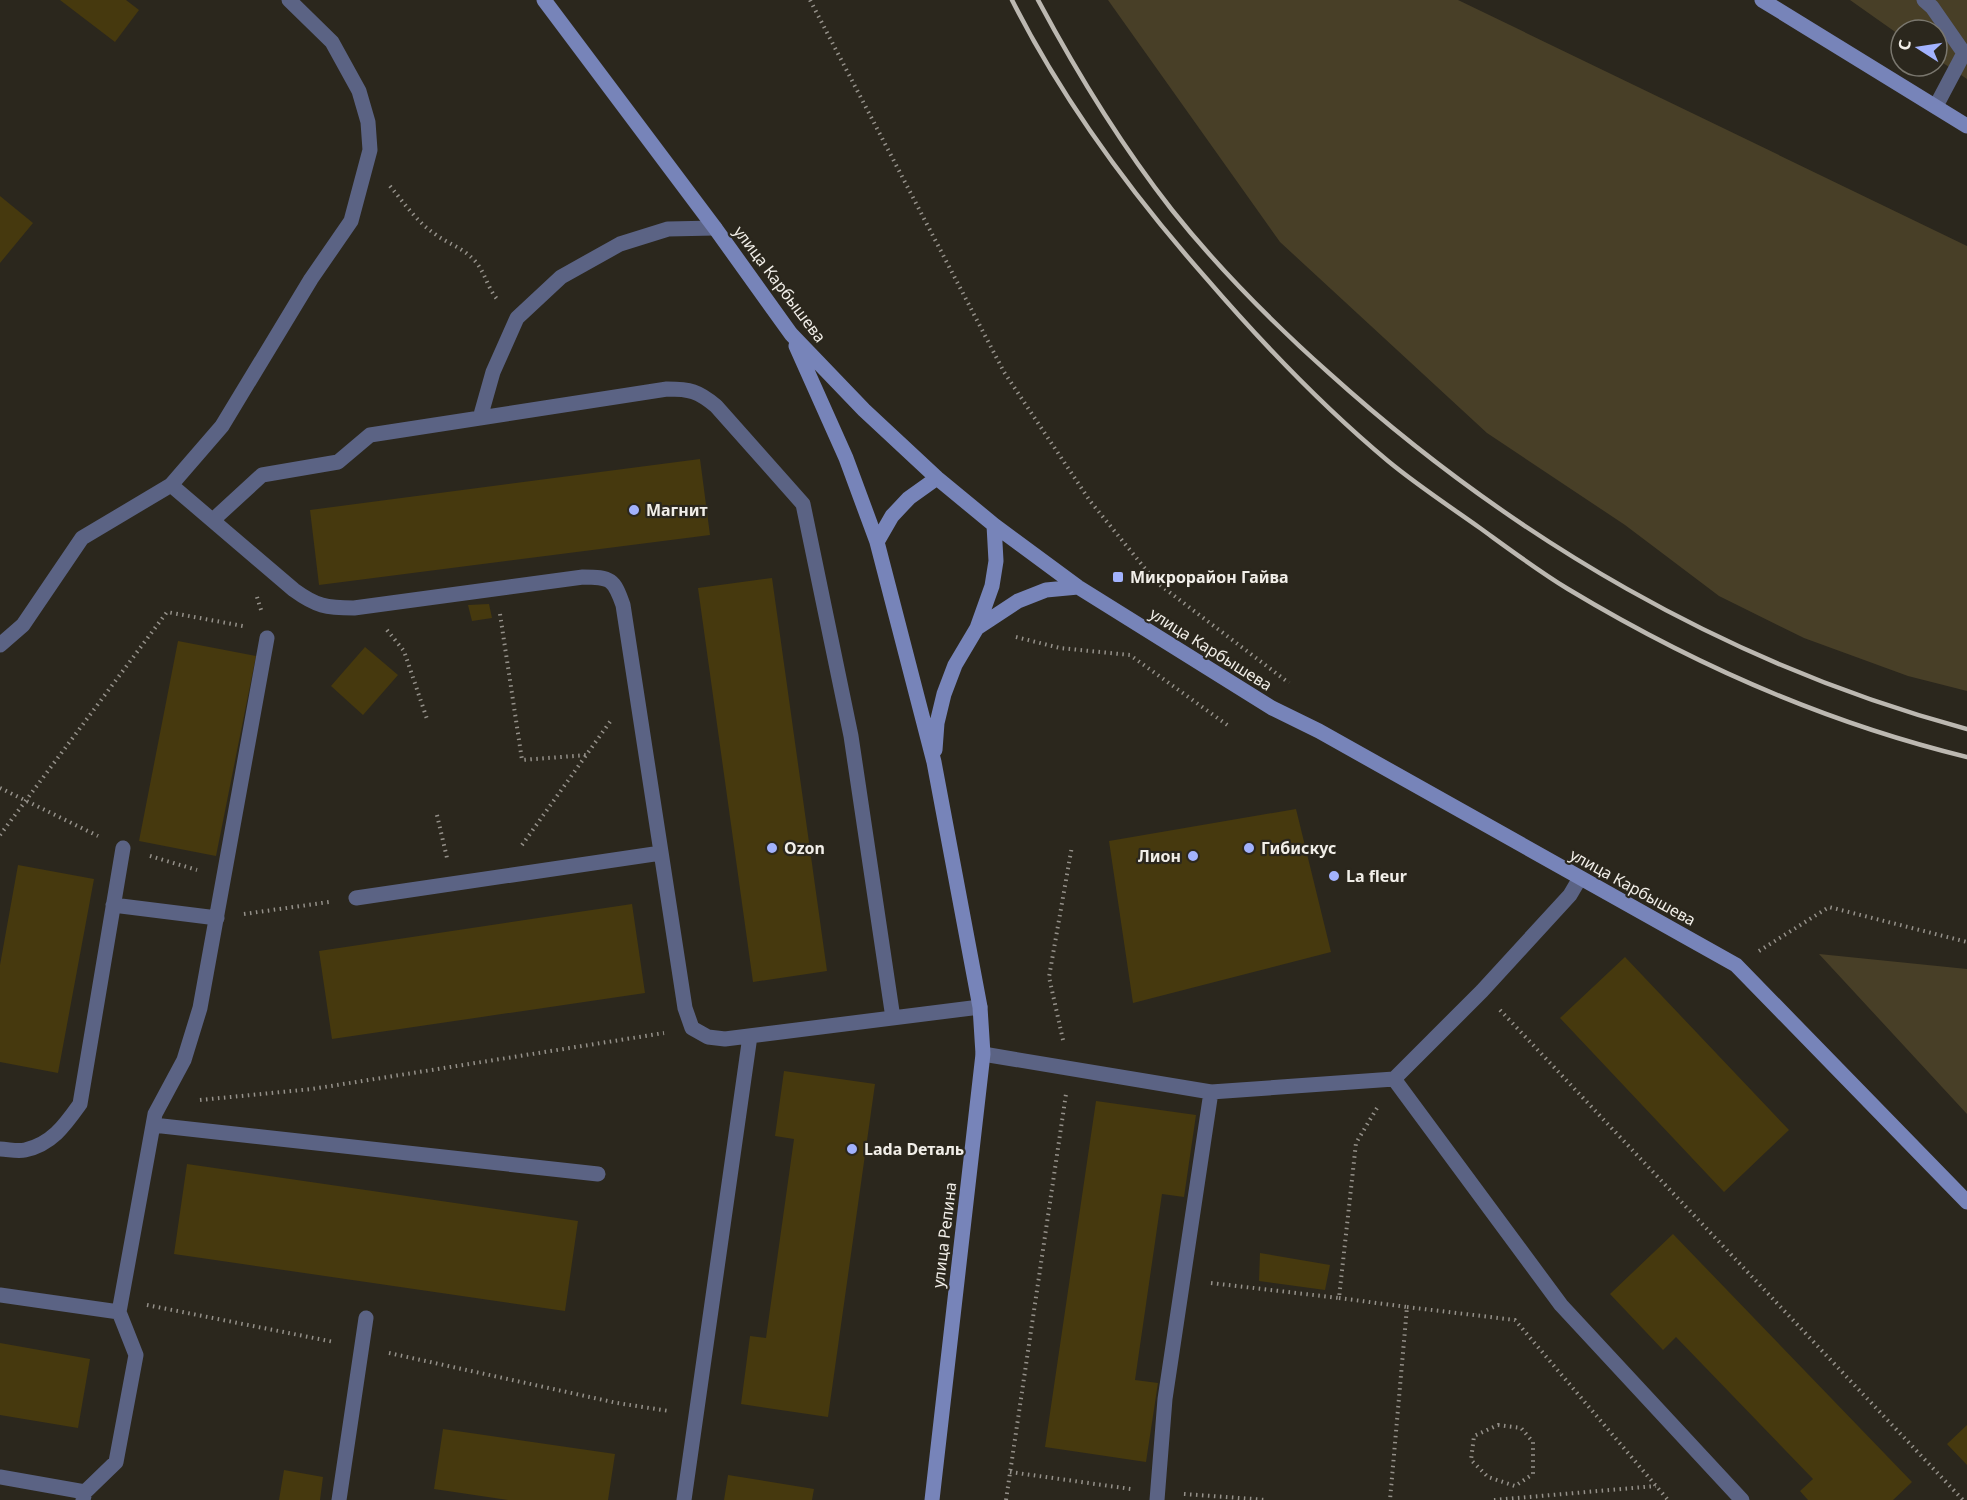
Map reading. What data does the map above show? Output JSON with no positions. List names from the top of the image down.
{
  "streets": {
    "main road": ["улица Карбышева", "улица Репина"]
  },
  "places": {
    "other": [
      "Магнит",
      "Ozon",
      "Гибискус",
      "Лион",
      "La fleur",
      "Lada Dеталь"
    ],
    "transit": ["Микрорайон Гайва"]
  },
  "north": "left"
}
